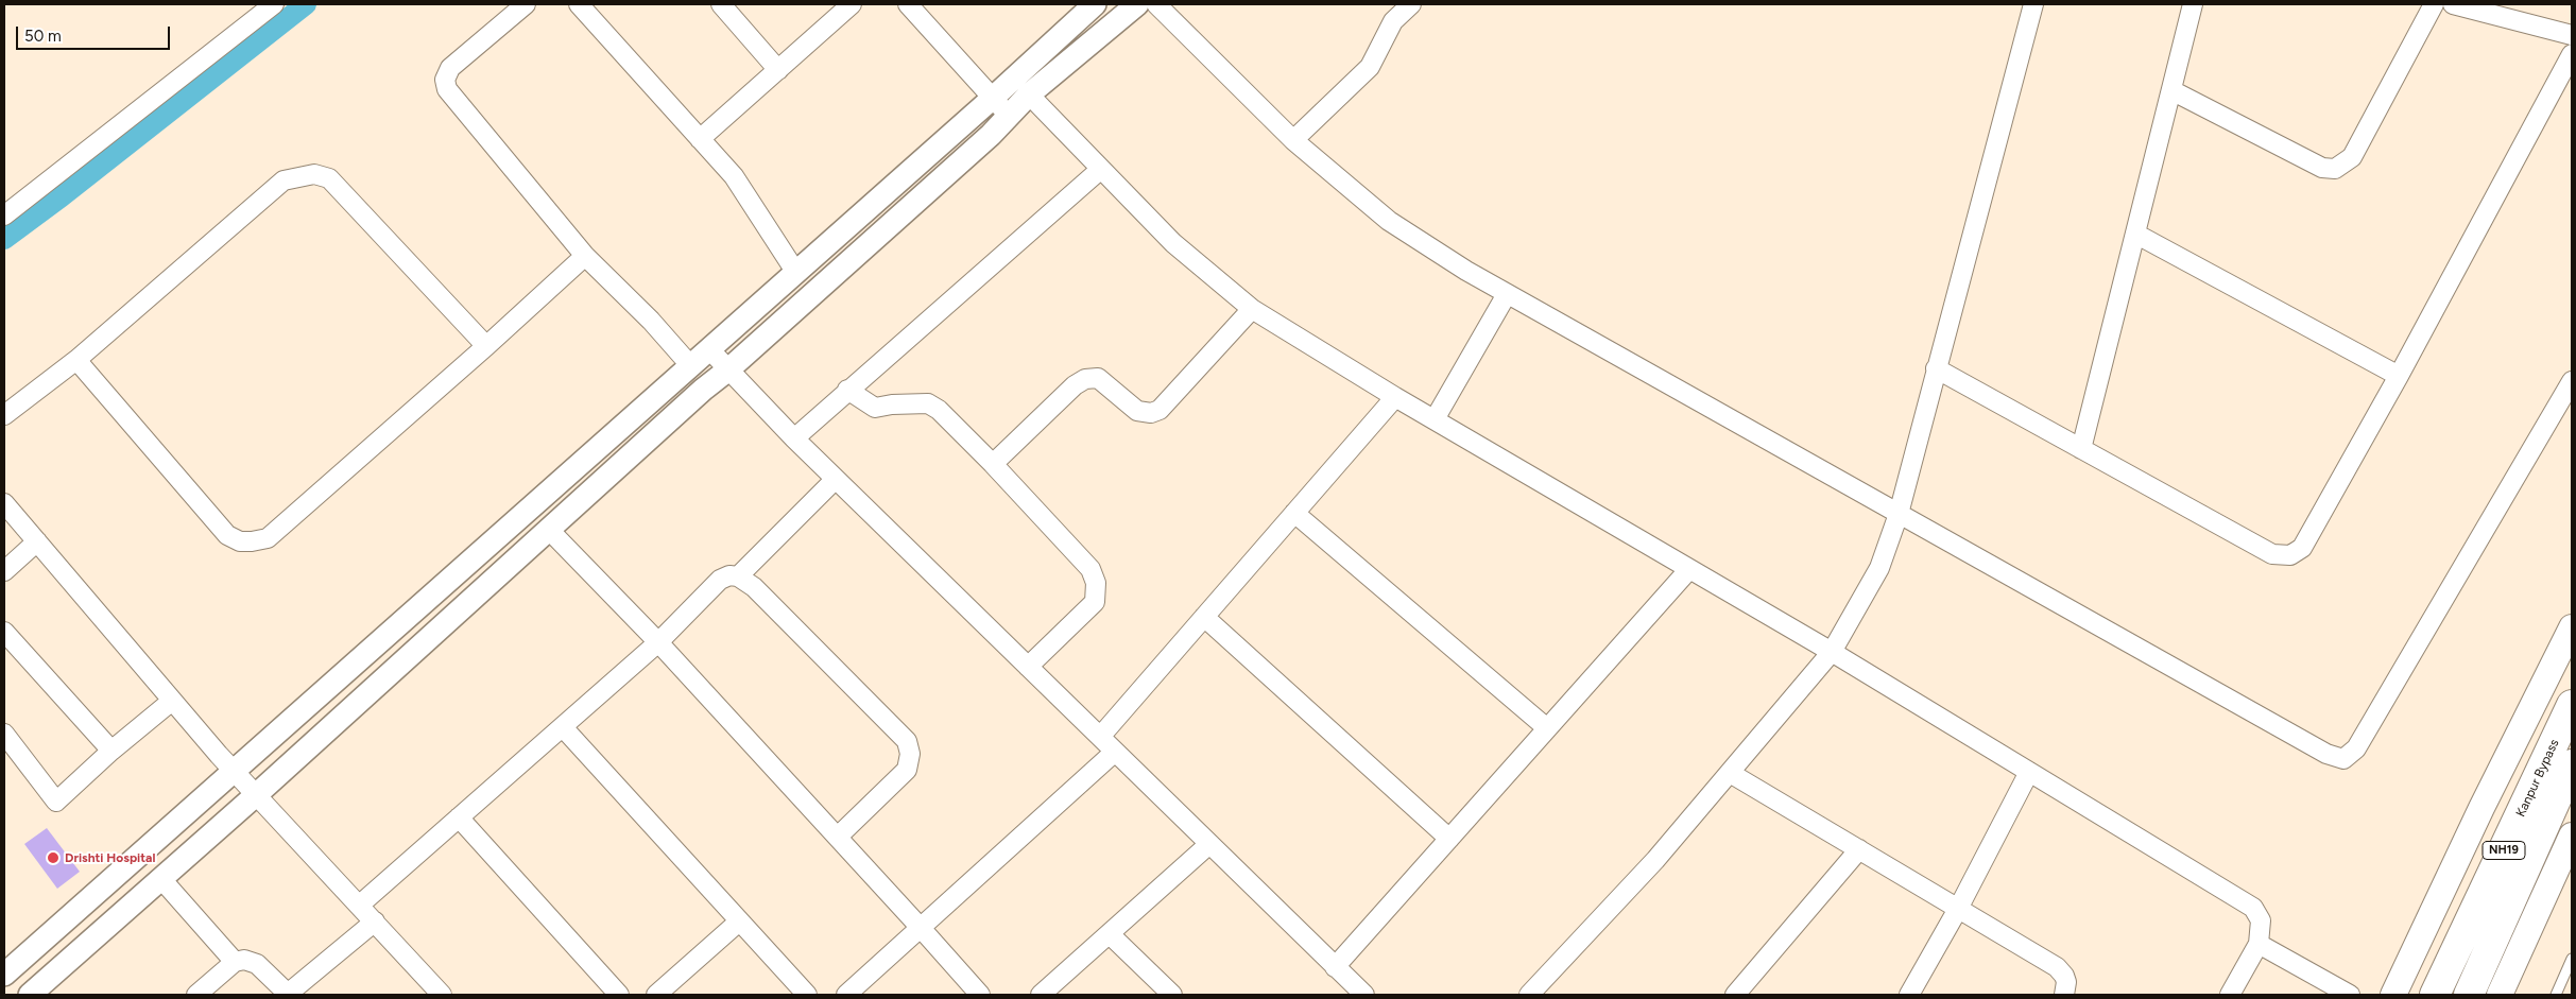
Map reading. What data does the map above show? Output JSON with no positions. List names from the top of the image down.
{
  "streets": {
    "highway": ["Kanpur Bypass", "NH19"]
  },
  "places": ["Drishti Hospital"],
  "scale_bar": "50 m"
}
